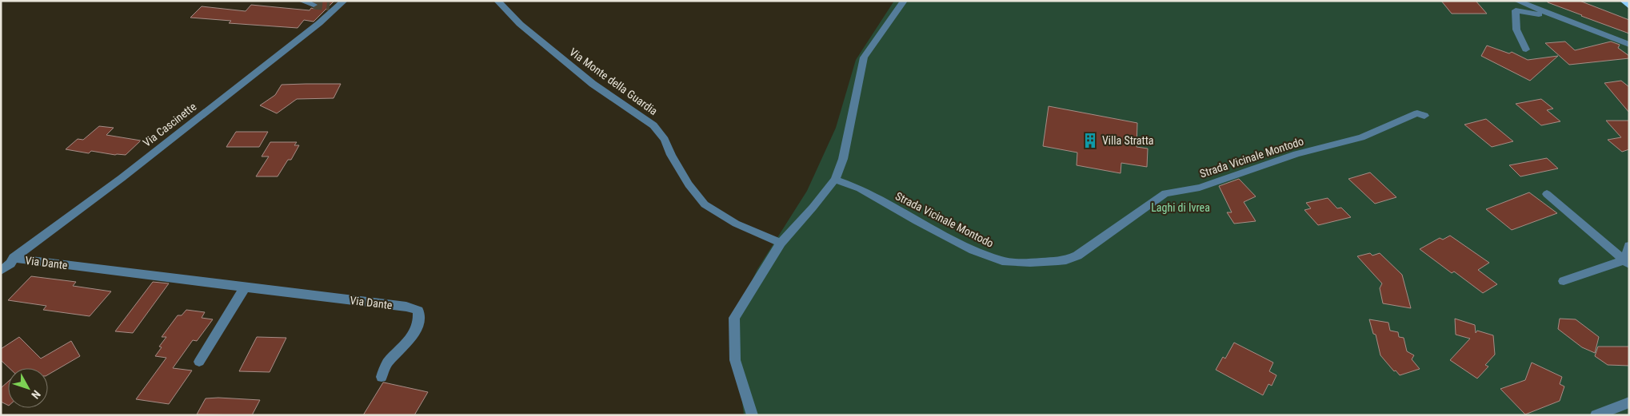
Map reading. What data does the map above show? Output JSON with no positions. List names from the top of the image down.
{
  "streets": {
    "street": [
      "Via Monte della Guardia",
      "Via Cascinette",
      "Strada Vicinale Montodo",
      "Via Dante"
    ]
  },
  "crossings": [
    ["Via Cascinette", "Via Dante"]
  ],
  "parks": ["Laghi di Ivrea"],
  "places": {
    "building": ["Villa Stratta"]
  },
  "north": "bottom right"
}
